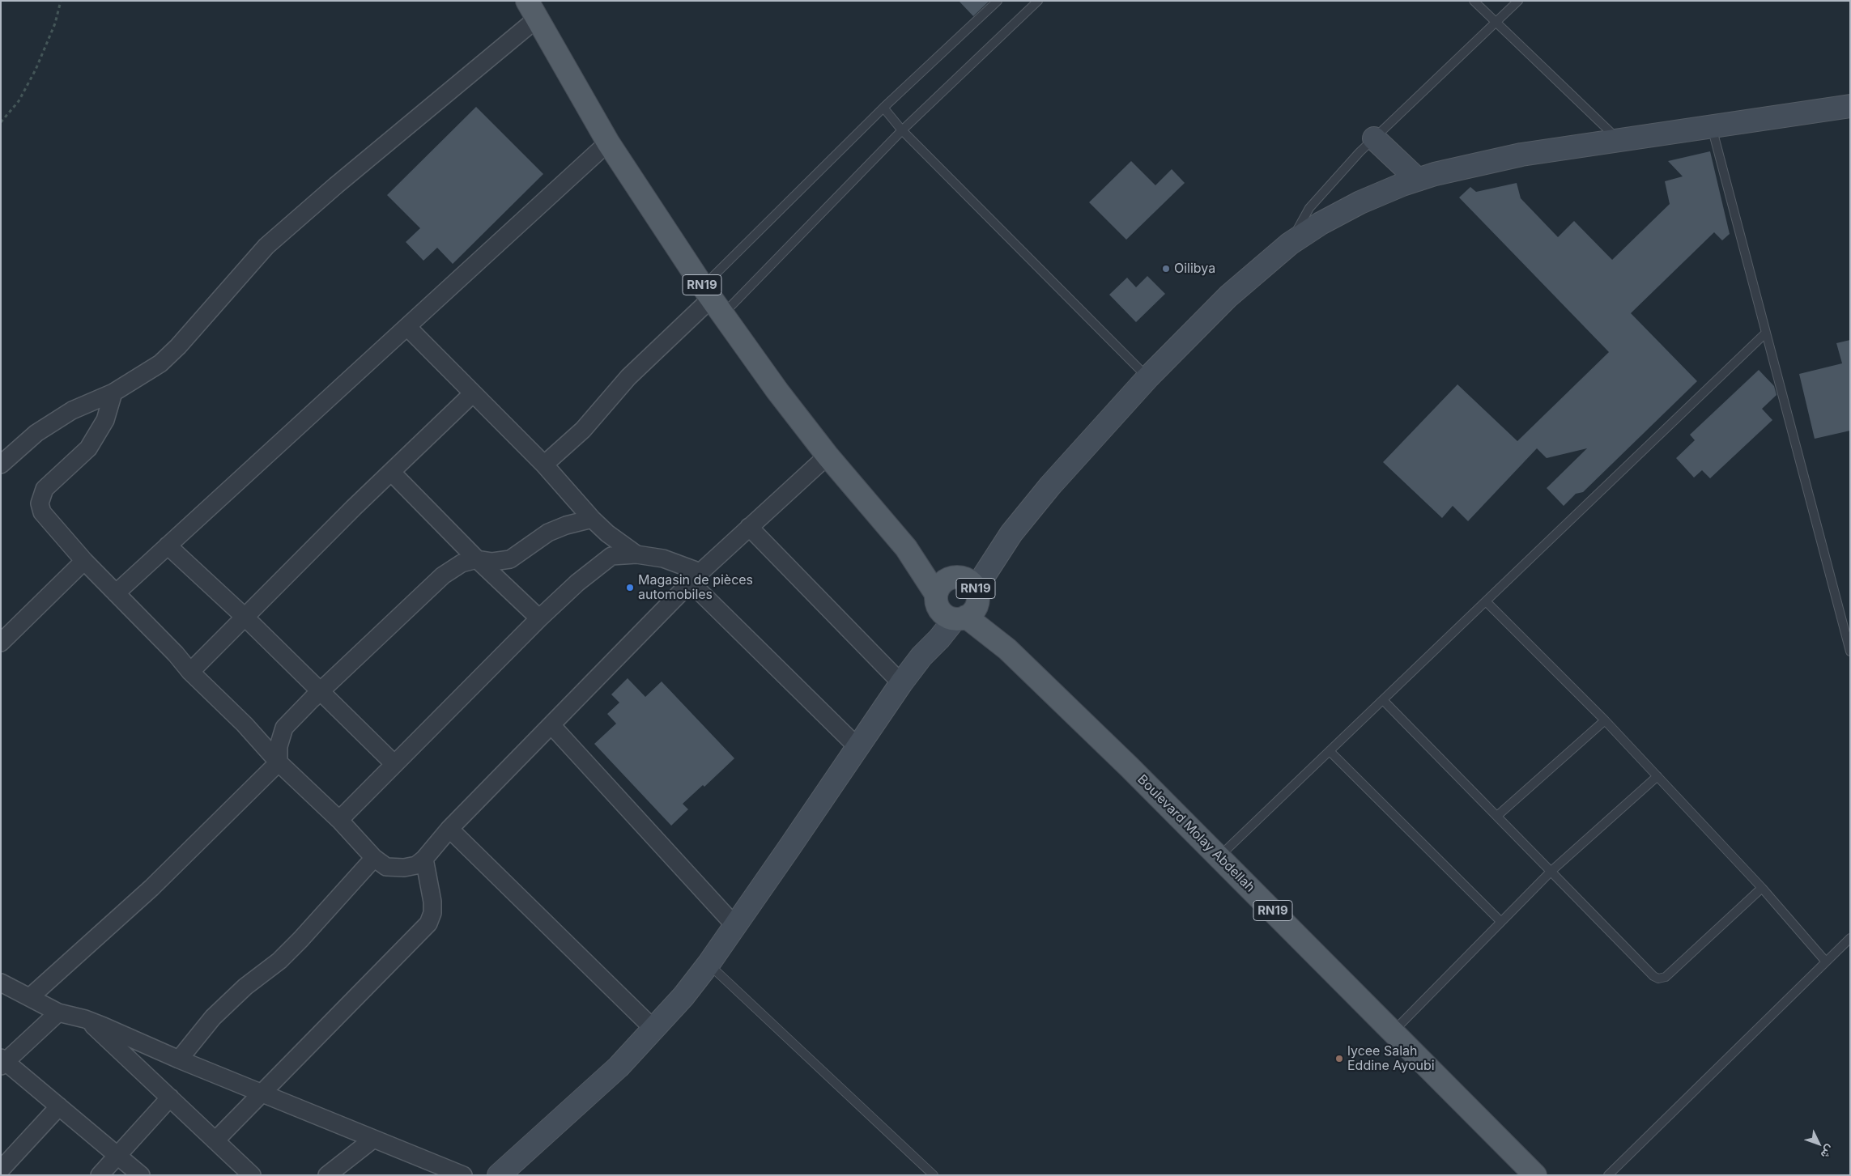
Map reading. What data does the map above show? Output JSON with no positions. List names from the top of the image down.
{
  "streets": {
    "main road": ["RN19", "Boulevard Molay Abdellah"]
  },
  "crossings": [
    ["RN19", "Boulevard Molay Abdellah"]
  ],
  "places": ["Oilibya", "Magasin de pièces automobiles", "lycee Salah Eddine Ayoubi"],
  "north": "bottom right"
}
